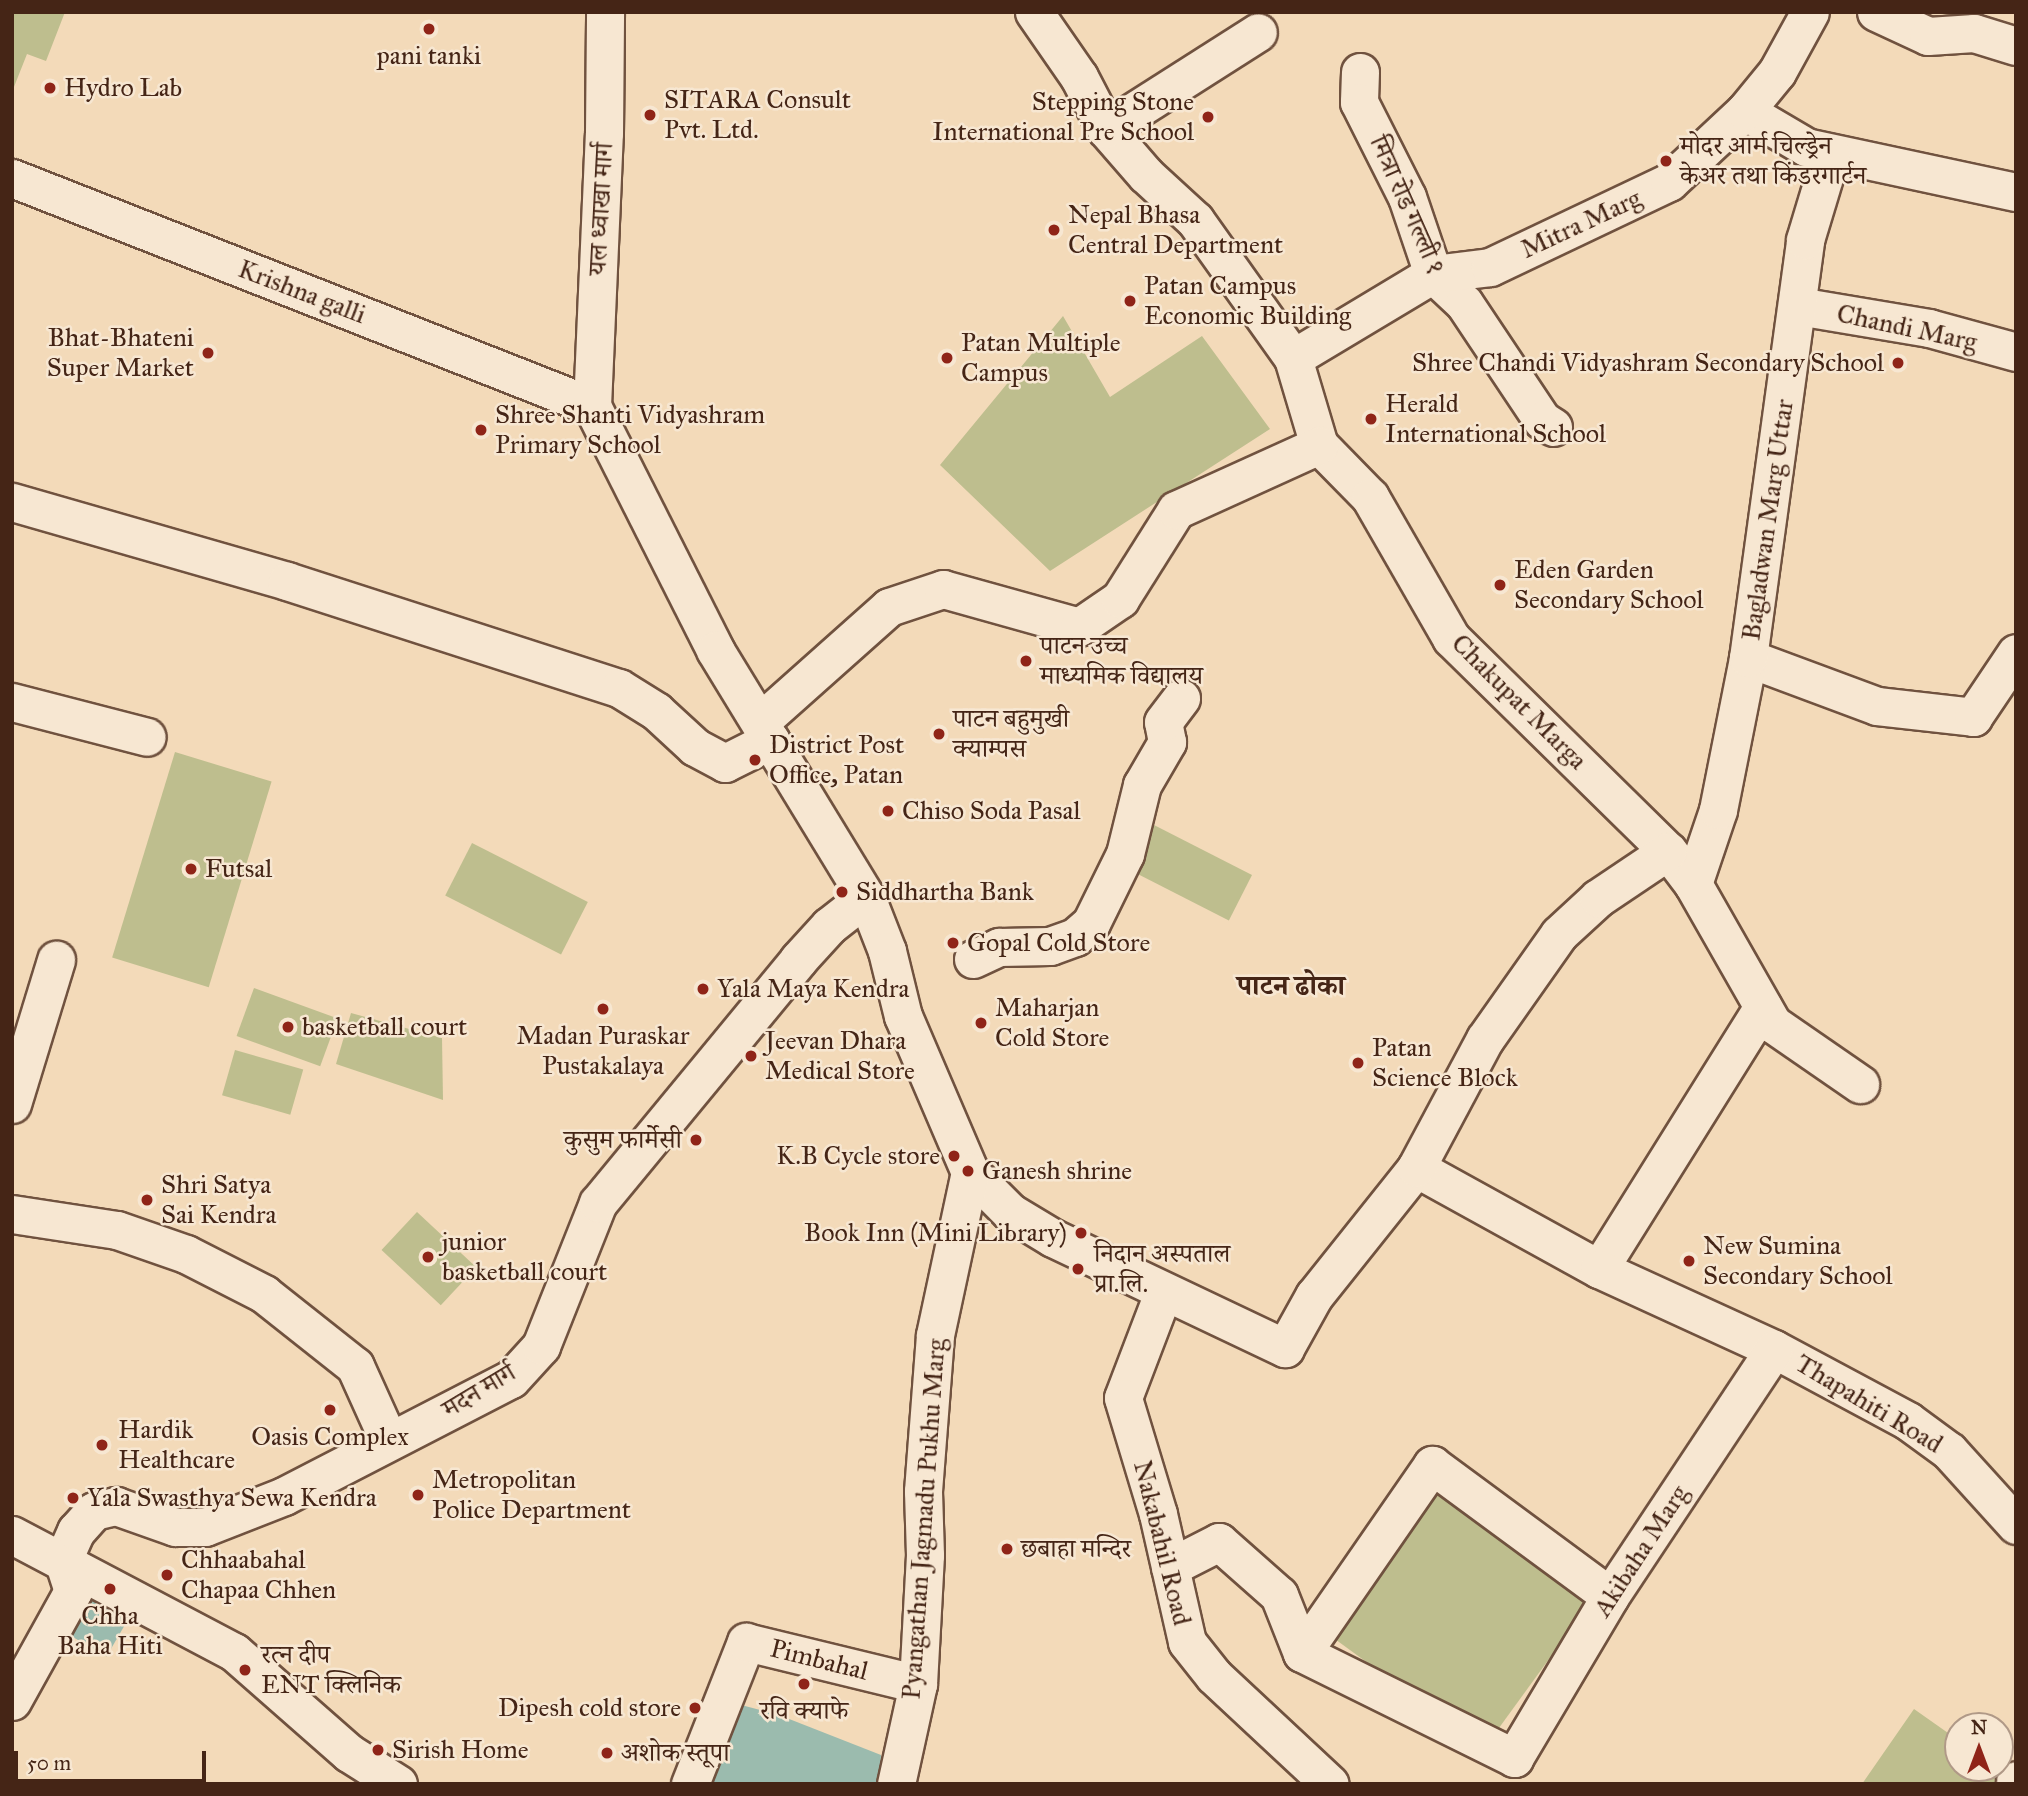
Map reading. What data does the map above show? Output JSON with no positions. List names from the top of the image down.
{
  "streets": {
    "street": [
      "मित्रा रोड गल्ली १",
      "यल ध्वाखा मार्ग",
      "Mitra Marg",
      "Krishna galli",
      "Chandi Marg",
      "Bagladwan Marg Uttar",
      "Chakupat Marga",
      "मदन मार्ग",
      "Thapahiti Road",
      "Pyangathan Jagmadu Pukhu Marg",
      "Nakabahil Road",
      "Akibaha Marg",
      "Pimbahal"
    ]
  },
  "crossings": [
    ["मित्रा रोड गल्ली १", "Mitra Marg"],
    ["यल ध्वाखा मार्ग", "Krishna galli"],
    ["Mitra Marg", "Chakupat Marga"],
    ["Chandi Marg", "Bagladwan Marg Uttar"],
    ["Bagladwan Marg Uttar", "Chakupat Marga"],
    ["Thapahiti Road", "Akibaha Marg"],
    ["Pyangathan Jagmadu Pukhu Marg", "Pimbahal"]
  ],
  "districts": ["पाटन ढोका"],
  "places": [
    "pani tanki",
    "Hydro Lab",
    "SITARA Consult Pvt. Ltd.",
    "Stepping Stone International Pre School",
    "मोदर आर्म चिल्ड्रेन केअर तथा किंडरगार्टन",
    "Nepal Bhasa Central Department",
    "Patan Campus Economic Building",
    "Bhat-Bhateni Super Market",
    "Patan Multiple Campus",
    "Shree Chandi Vidyashram Secondary School",
    "Herald International School",
    "Shree Shanti Vidyashram Primary School",
    "Eden Garden Secondary School",
    "पाटन उच्च माध्यमिक विद्यालय",
    "पाटन बहुमुखी क्याम्पस",
    "District Post Office, Patan",
    "Chiso Soda Pasal",
    "Futsal",
    "Siddhartha Bank",
    "Gopal Cold Store",
    "Yala Maya Kendra",
    "Madan Puraskar Pustakalaya",
    "Maharjan Cold Store",
    "basketball court",
    "Jeevan Dhara Medical Store",
    "Patan Science Block",
    "कुसुम फार्मेसी",
    "K.B Cycle store",
    "Ganesh shrine",
    "Shri Satya Sai Kendra",
    "Book Inn (Mini Library)",
    "junior basketball court",
    "New Sumina Secondary School",
    "निदान अस्पताल प्रा.लि.",
    "Oasis Complex",
    "Hardik Healthcare",
    "Metropolitan Police Department",
    "Yala Swasthya Sewa Kendra",
    "छबाहा मन्दिर",
    "Chhaabahal Chapaa Chhen",
    "Chha Baha Hiti",
    "रत्न दीप ENT क्लिनिक",
    "रवि क्याफे",
    "Dipesh cold store",
    "Sirish Home",
    "अशोक स्तूपा"
  ],
  "scale_bar": "50 m",
  "north": "top"
}
